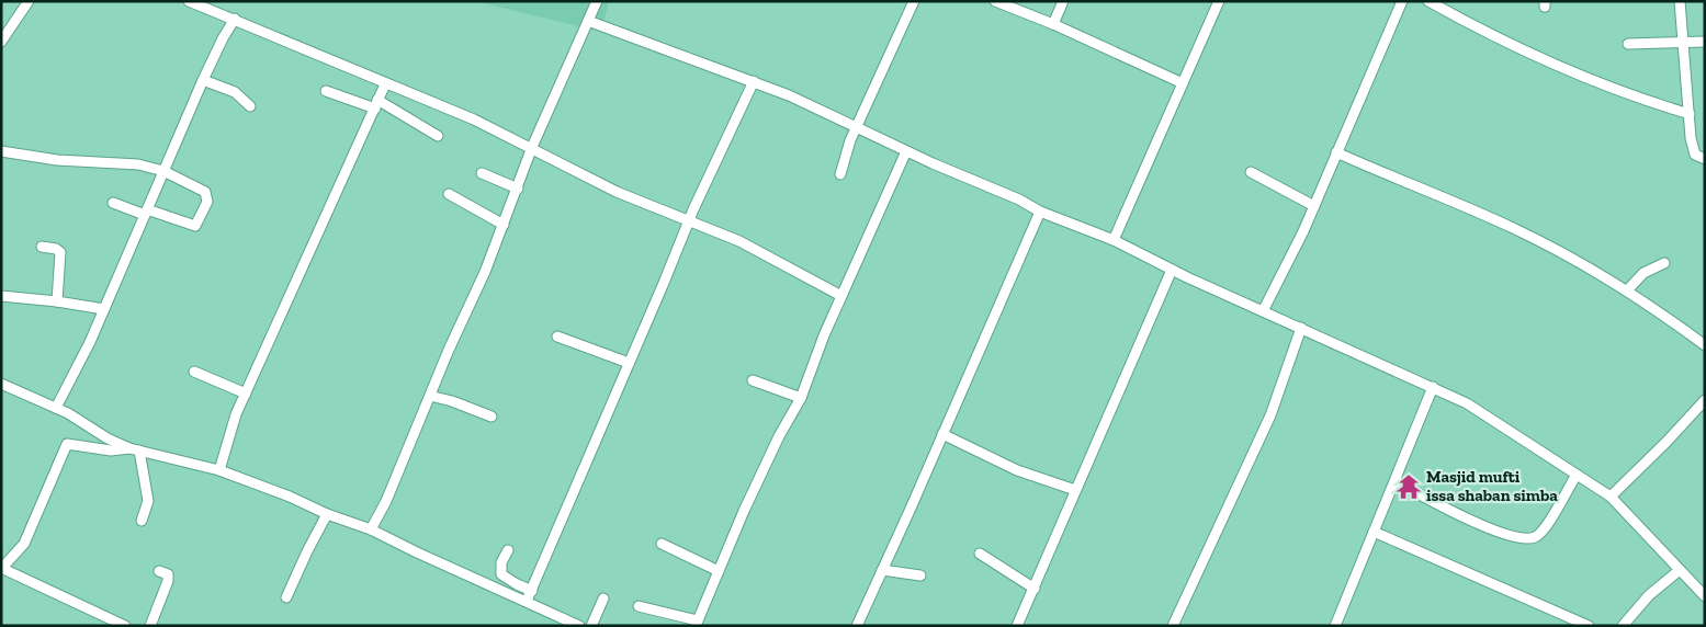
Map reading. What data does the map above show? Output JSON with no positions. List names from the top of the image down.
{
  "places": {
    "temple": ["Masjid mufti issa shaban simba"]
  }
}
